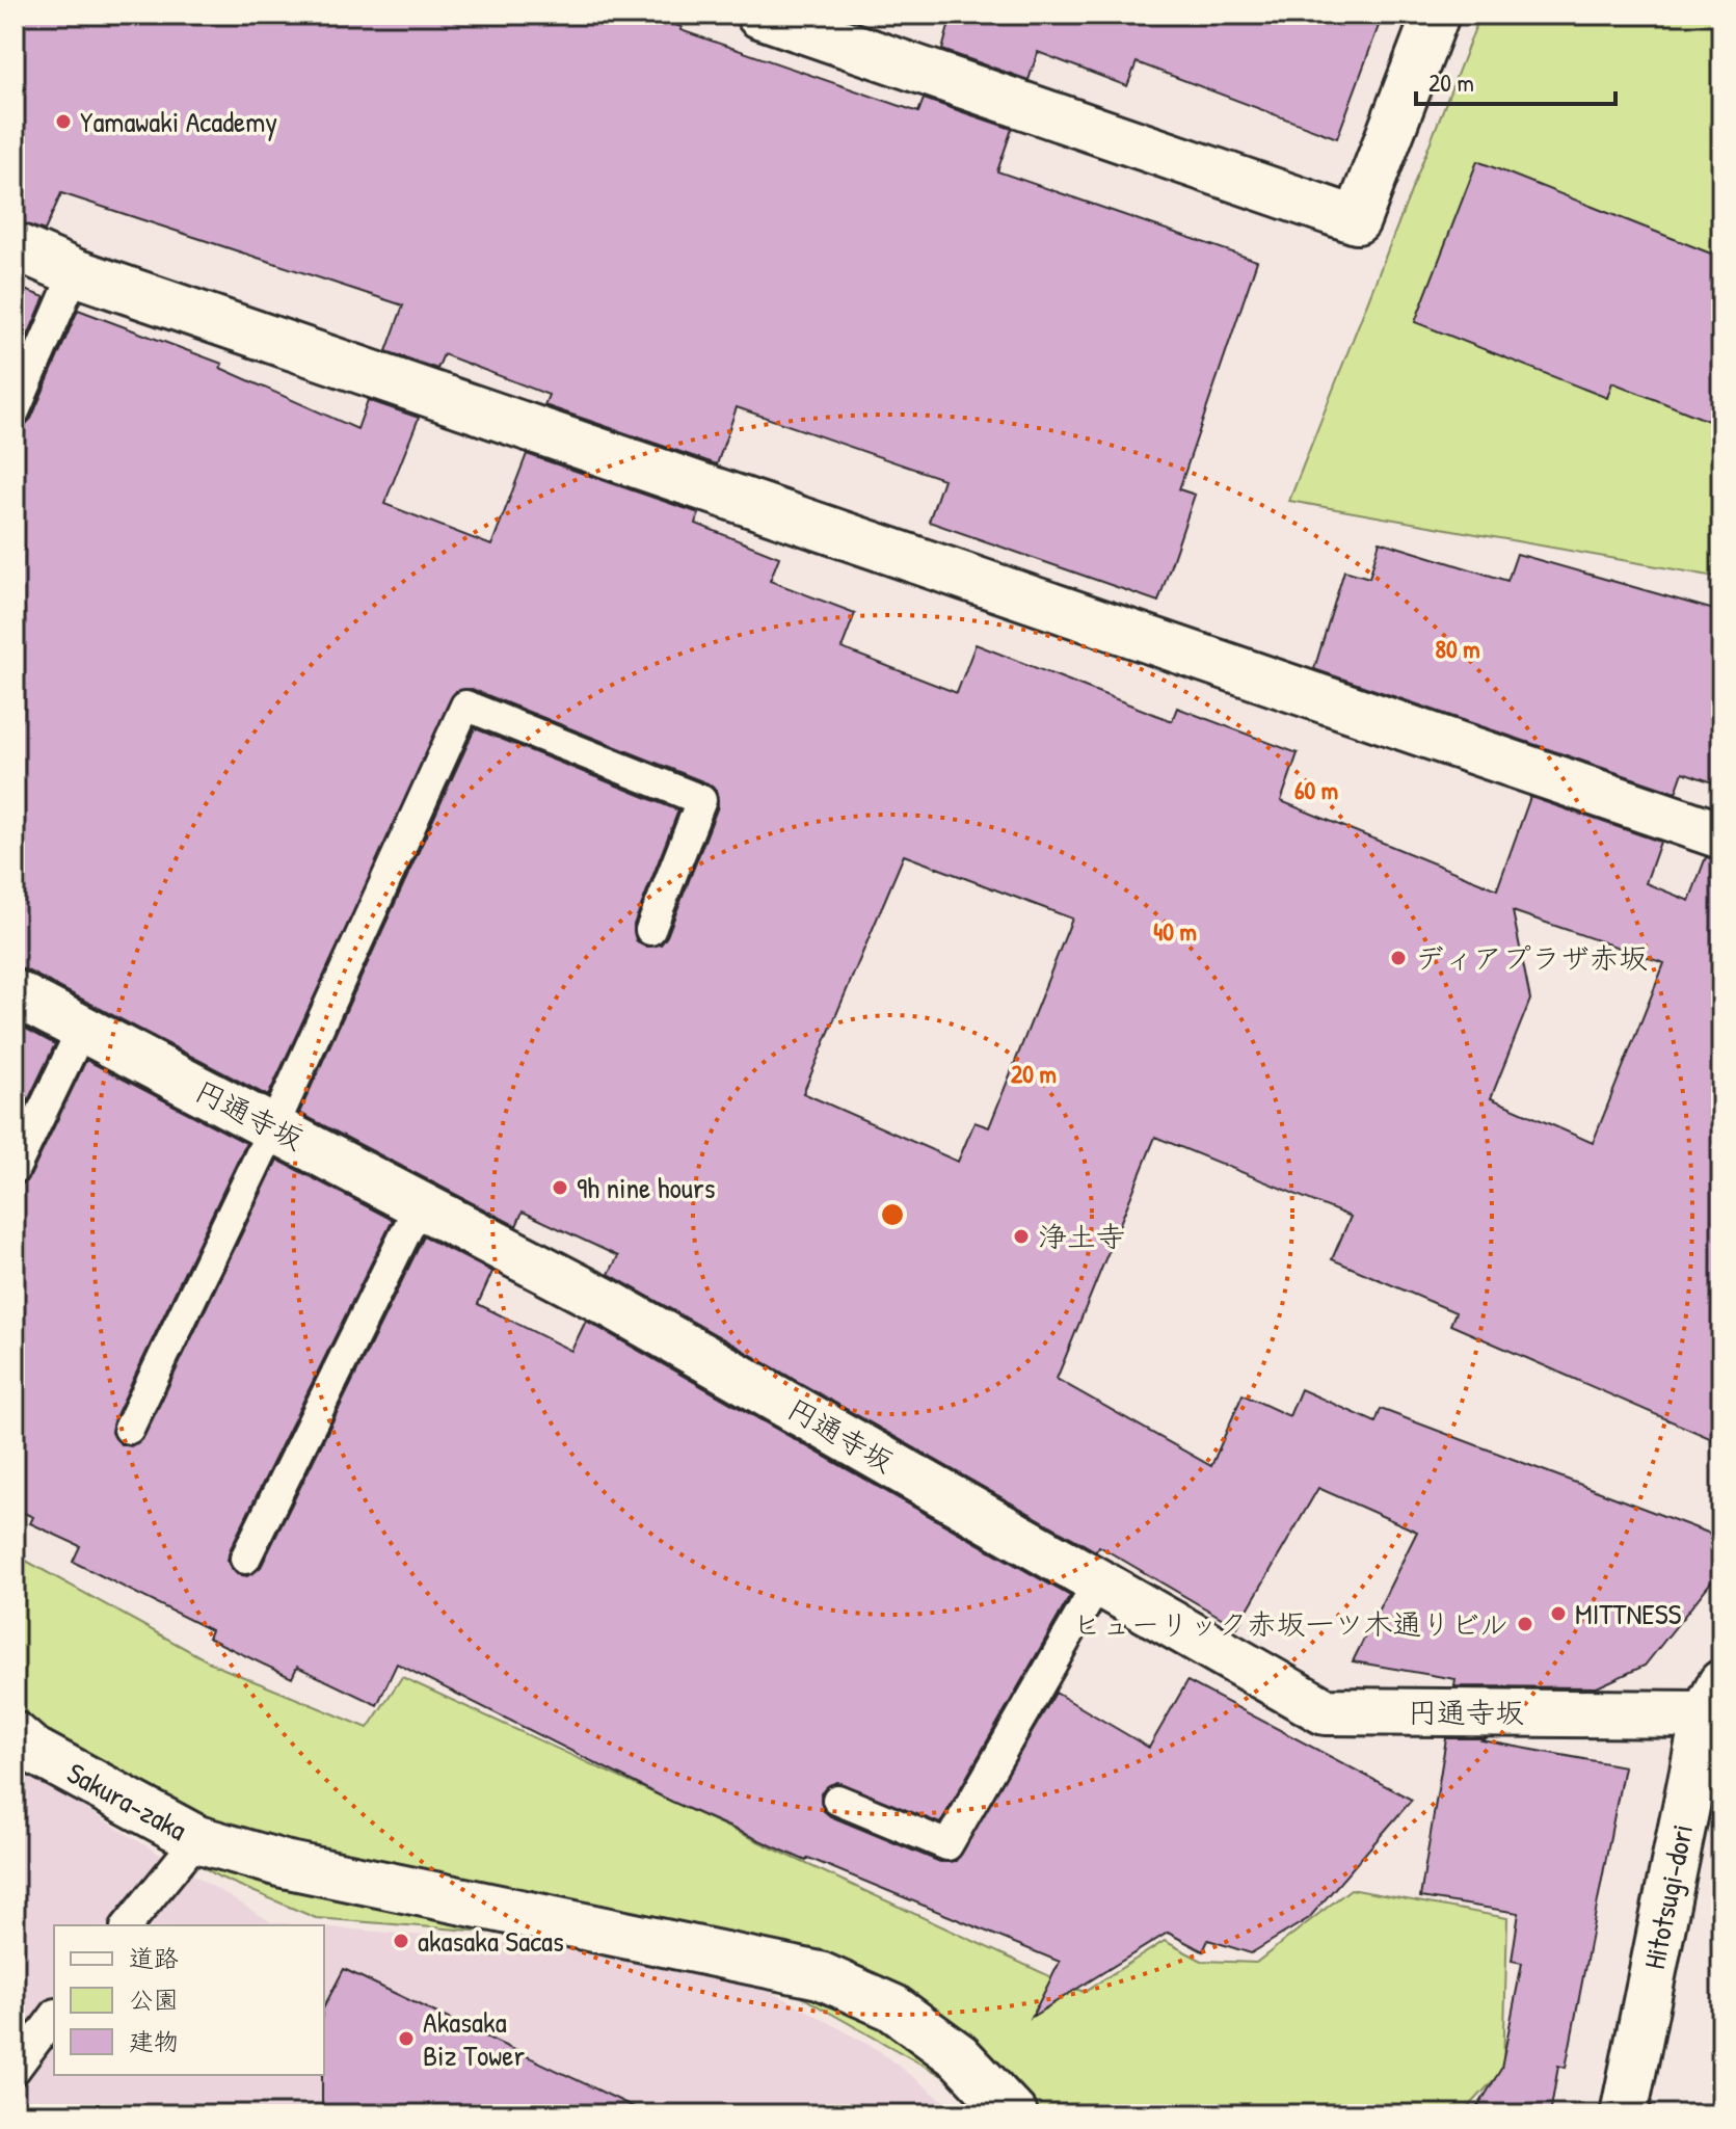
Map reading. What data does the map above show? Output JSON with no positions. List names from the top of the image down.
{
  "streets": {
    "street": ["円通寺坂", "Sakura-zaka", "Hitotsugi-dori"]
  },
  "crossings": [
    ["円通寺坂", "Hitotsugi-dori"]
  ],
  "places": [
    "Yamawaki Academy",
    "ディアプラザ赤坂",
    "9h nine hours",
    "浄土寺",
    "MITTNESS",
    "ヒューリック赤坂一ツ木通りビル",
    "akasaka Sacas",
    "Akasaka Biz Tower"
  ],
  "legend": ["道路", "公園", "建物"],
  "scale_bar": "20 m",
  "rings": [
    "80 m",
    "60 m",
    "40 m",
    "20 m"
  ]
}
